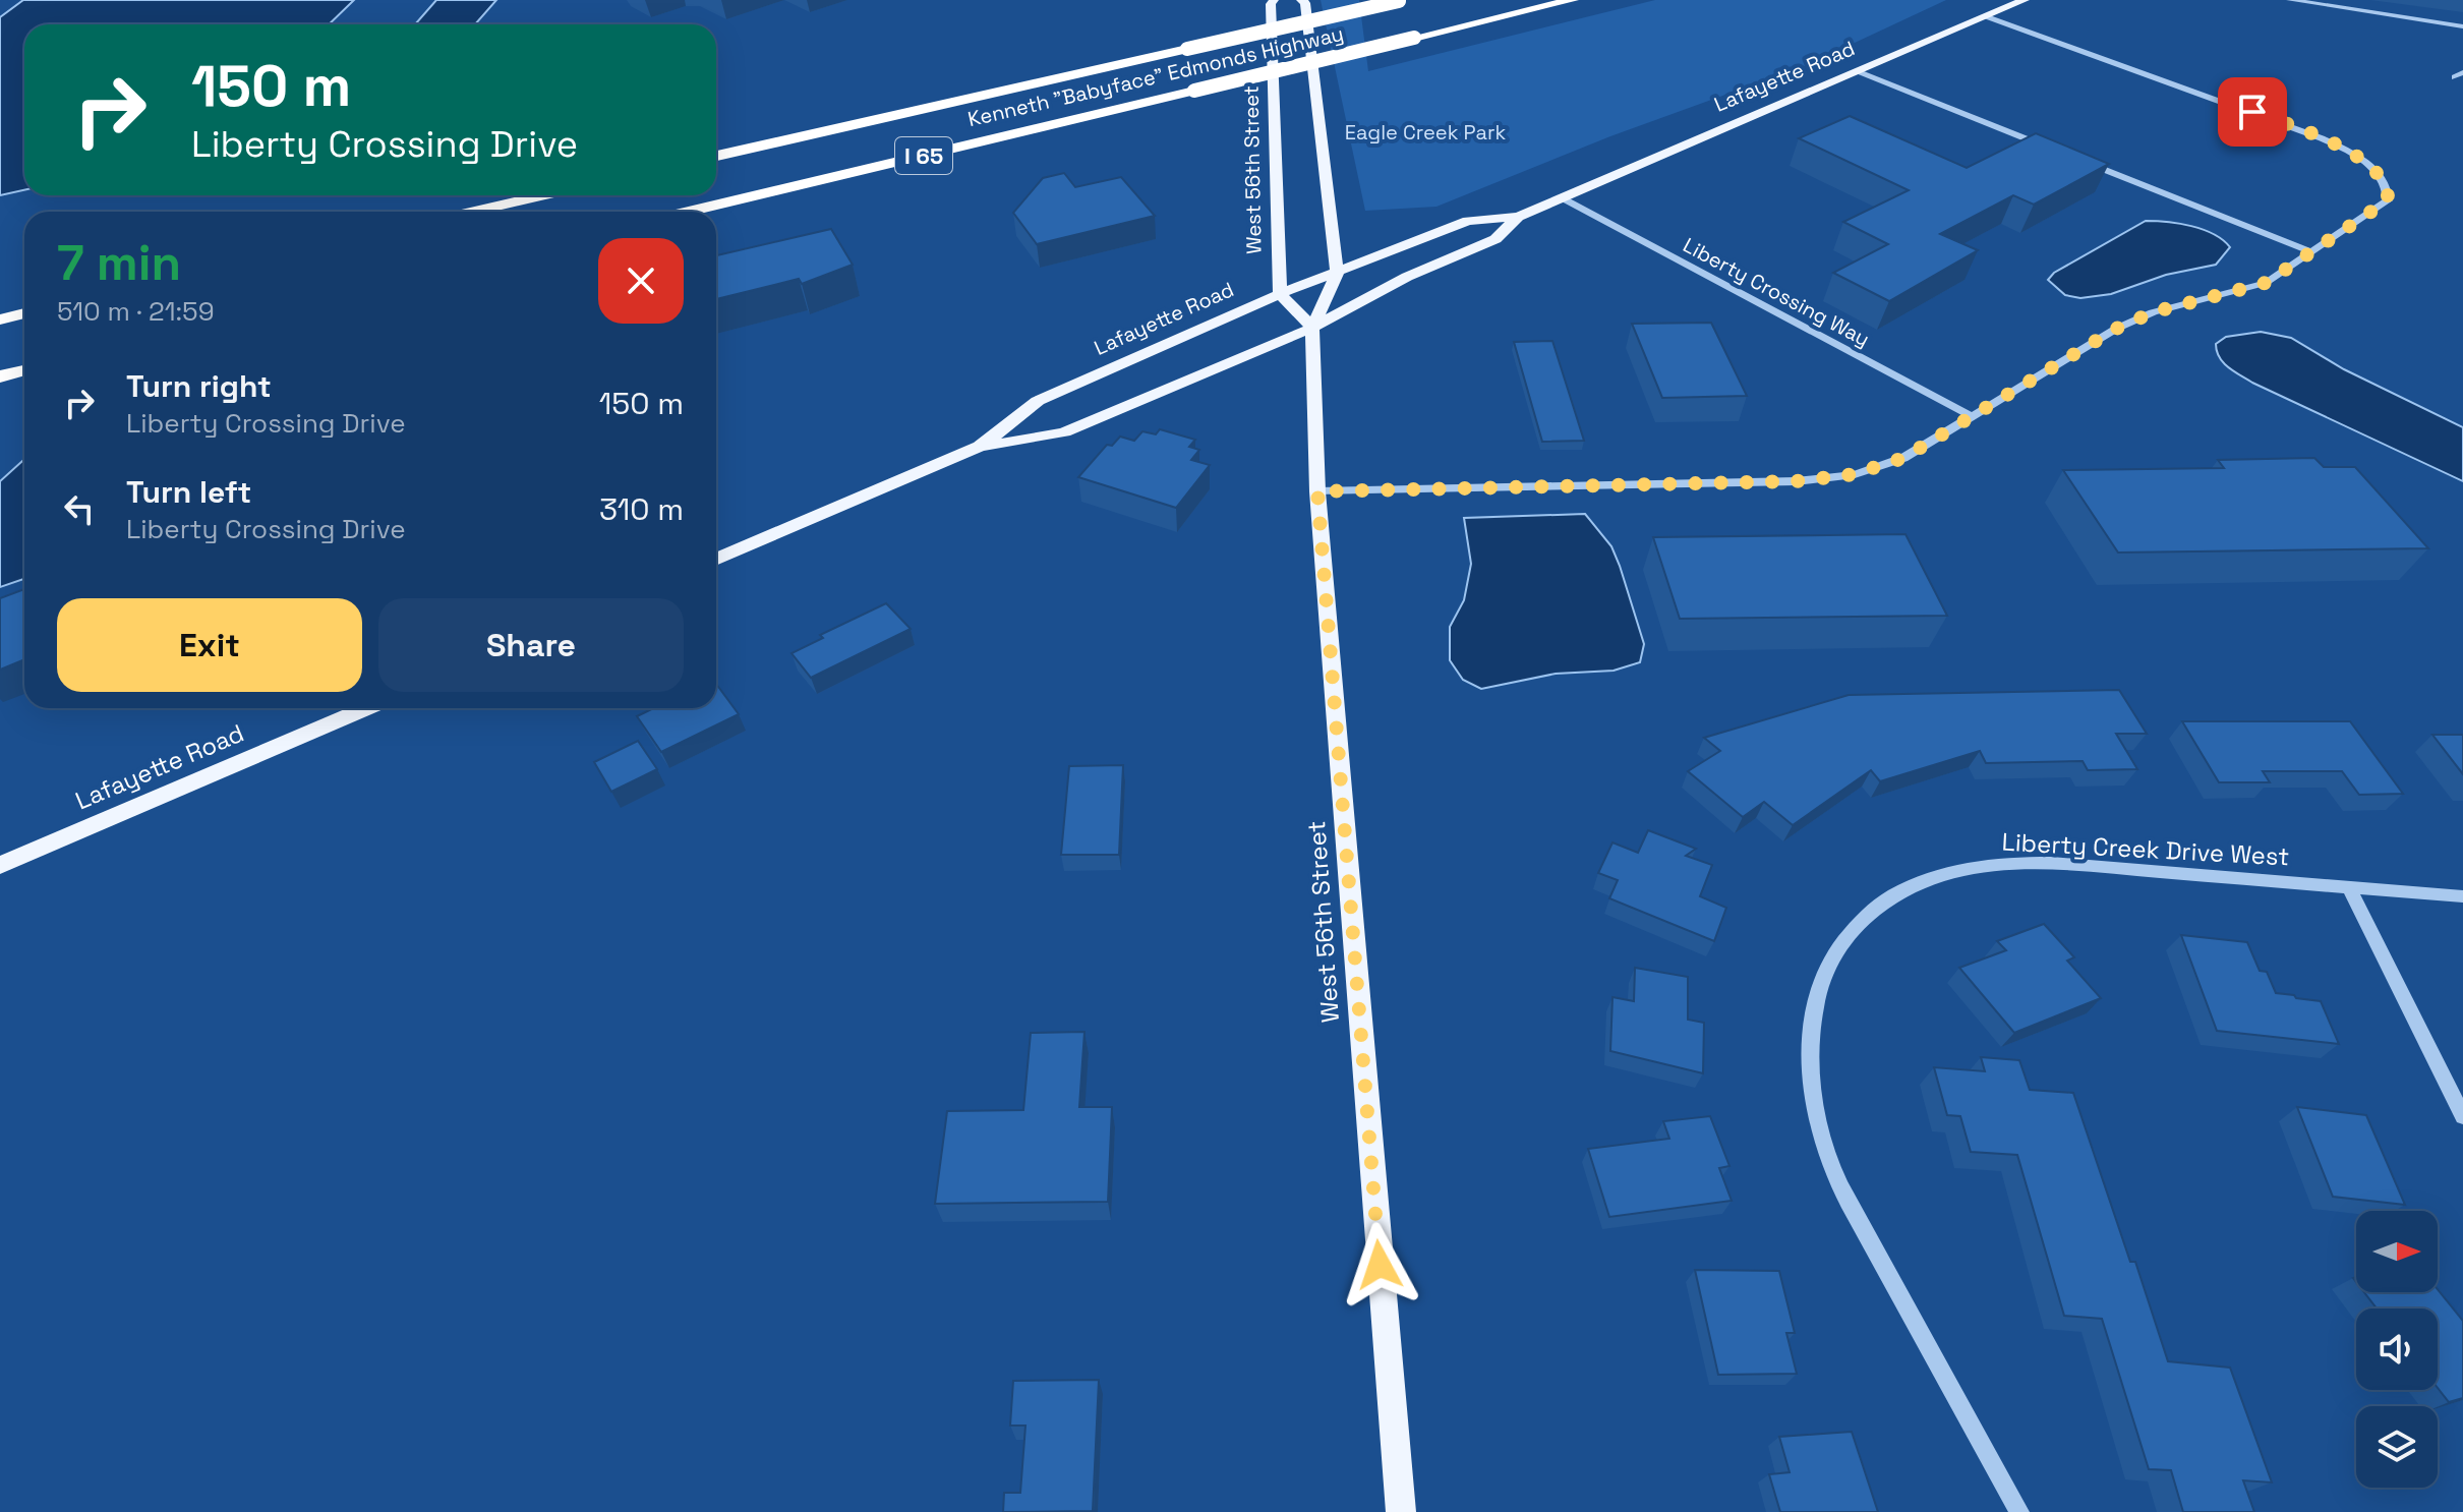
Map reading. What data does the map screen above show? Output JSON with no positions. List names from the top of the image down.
{
  "streets": {
    "highway": ["Kenneth \"Babyface\" Edmonds Highway", "I 65"],
    "main road": ["Lafayette Road", "West 56th Street"],
    "street": ["Liberty Crossing Way", "Liberty Creek Drive West"]
  },
  "crossings": [
    ["Lafayette Road", "West 56th Street"],
    ["Lafayette Road", "Liberty Crossing Way"]
  ],
  "parks": ["Eagle Creek Park"],
  "north": "right",
  "page": {
    "turn": ["150 m", "Liberty Crossing Drive"],
    "heading": ["7 min", "510 m · 21:59"],
    "list": [
      {
        "name": "Turn right",
        "note": "Liberty Crossing Drive",
        "value": "150 m"
      },
      {
        "name": "Turn left",
        "note": "Liberty Crossing Drive",
        "value": "310 m"
      }
    ],
    "buttons": ["Exit", "Share"]
  }
}
